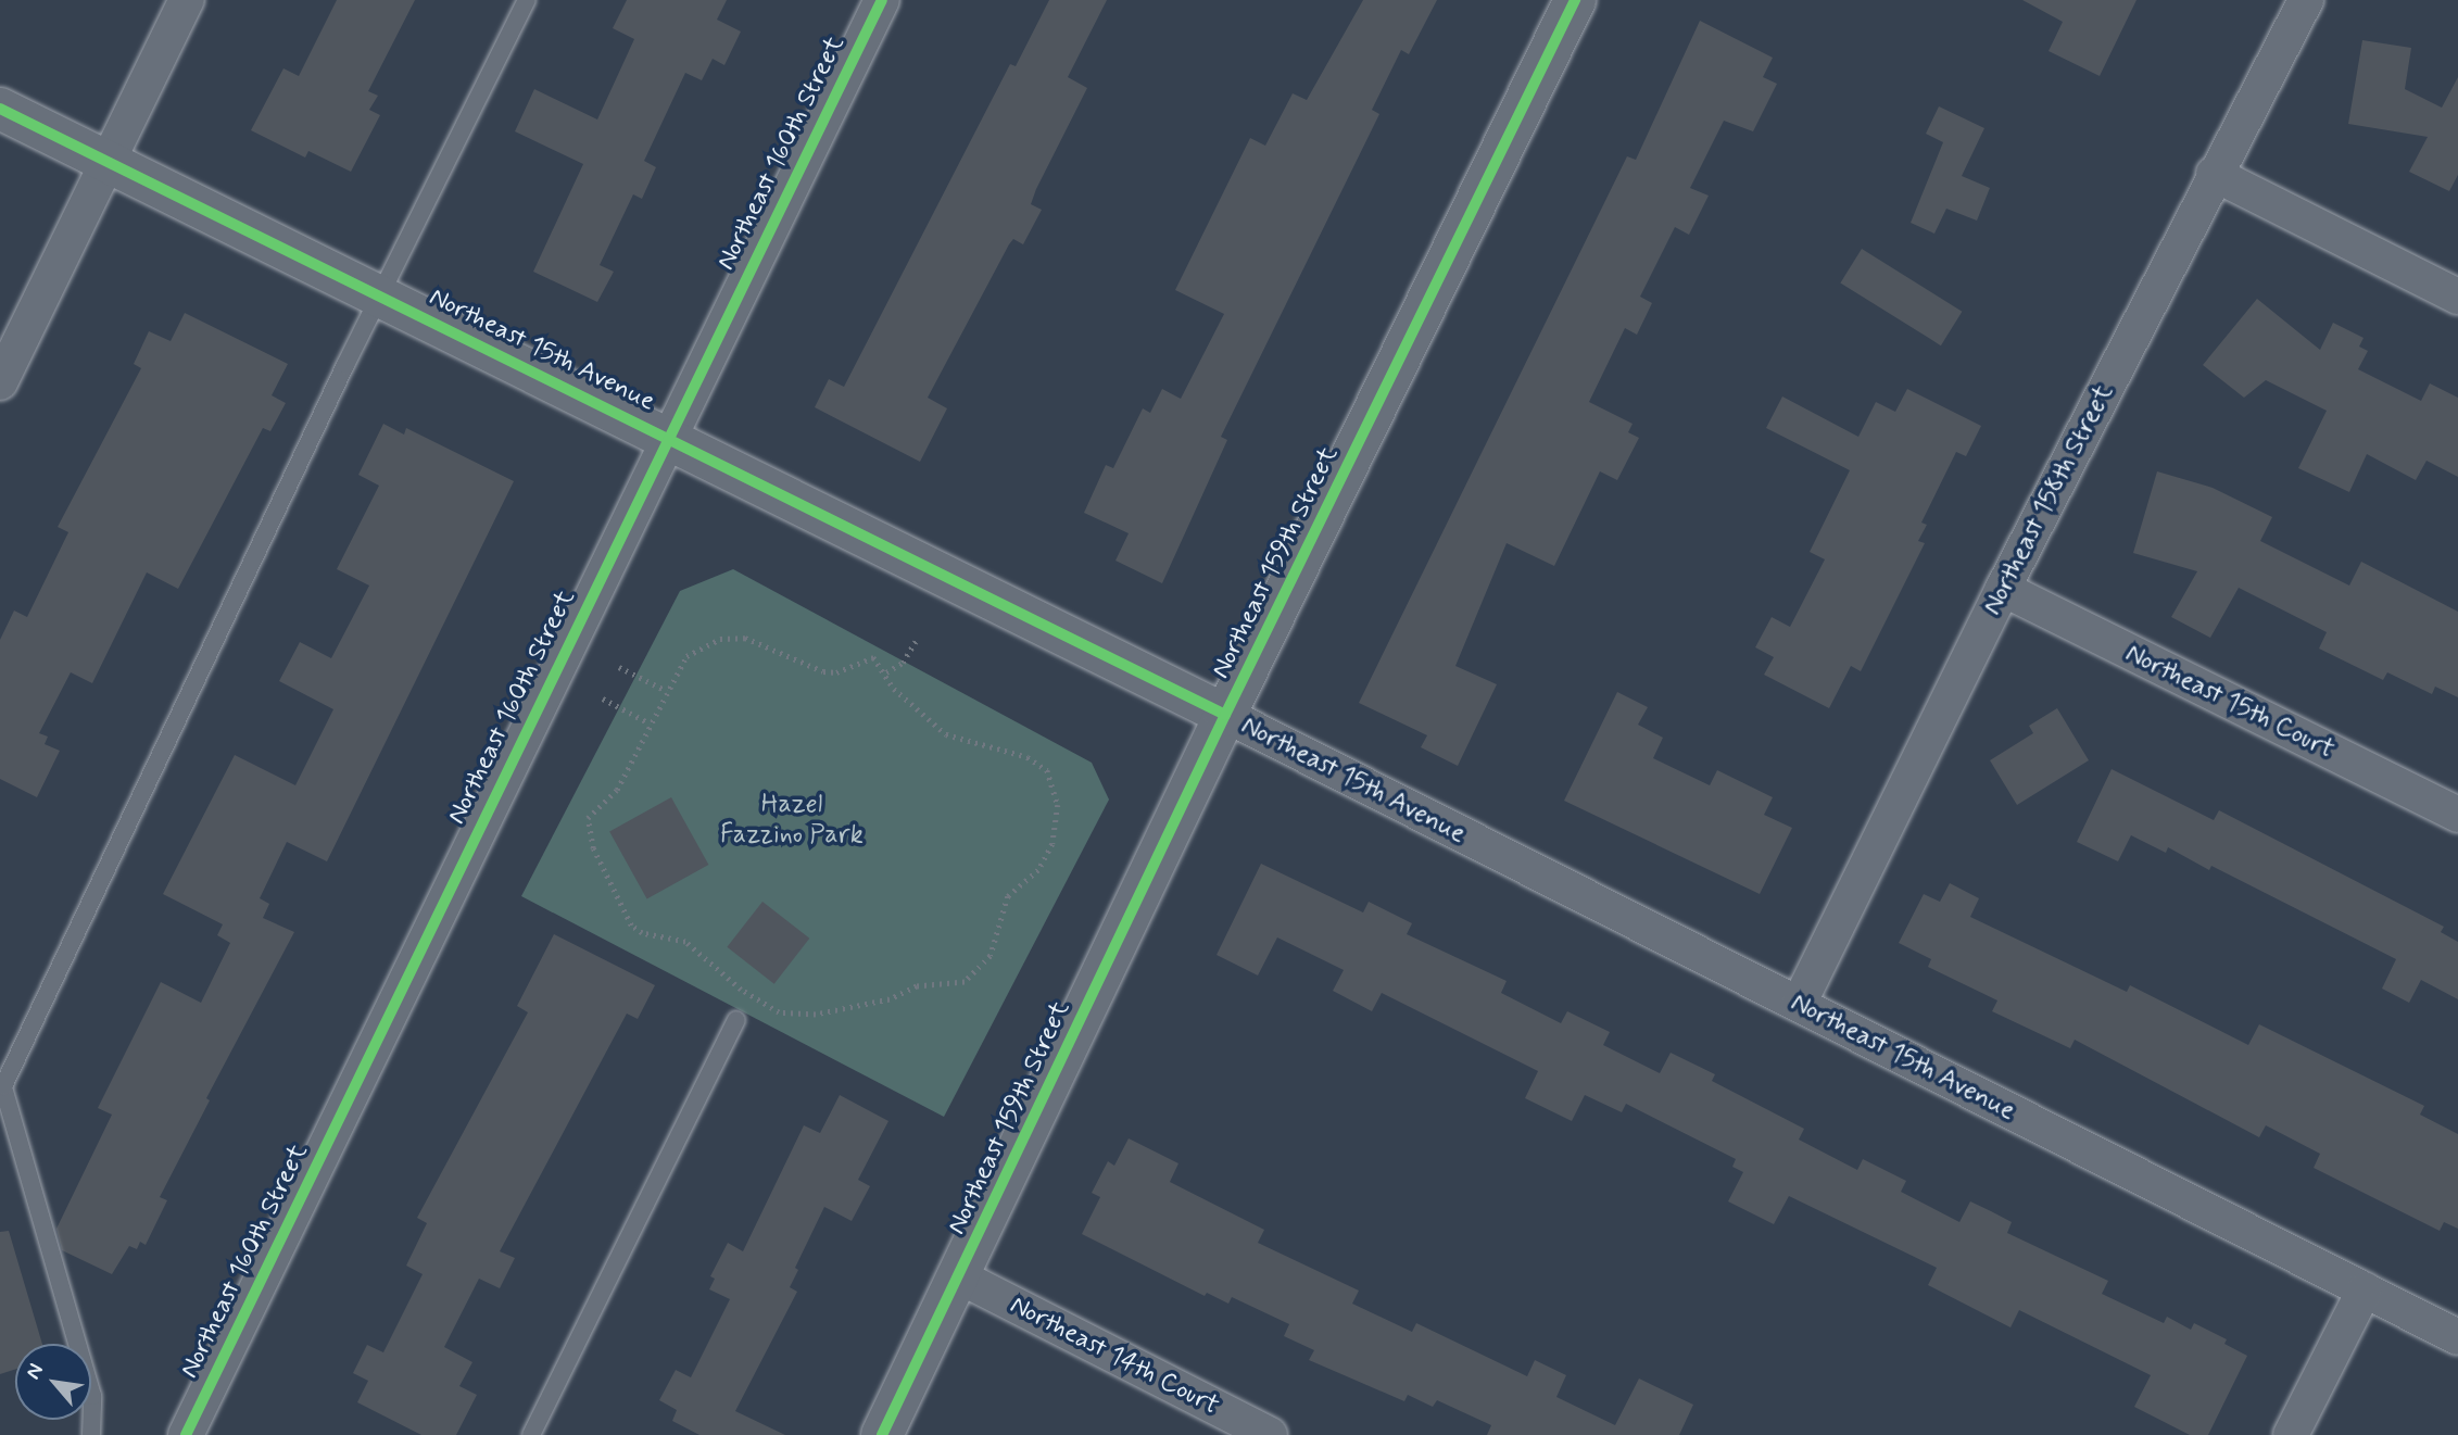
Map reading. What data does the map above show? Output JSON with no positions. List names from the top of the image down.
{
  "streets": {
    "street": [
      "Northeast 160th Street",
      "Northeast 15th Avenue",
      "Northeast 158th Street",
      "Northeast 159th Street",
      "Northeast 15th Court",
      "Northeast 14th Court"
    ]
  },
  "crossings": [
    ["Northeast 160th Street", "Northeast 15th Avenue"],
    ["Northeast 15th Avenue", "Northeast 158th Street"],
    ["Northeast 15th Avenue", "Northeast 159th Street"],
    ["Northeast 158th Street", "Northeast 15th Court"],
    ["Northeast 159th Street", "Northeast 14th Court"]
  ],
  "parks": ["Hazel Fazzino Park"],
  "north": "top left"
}
